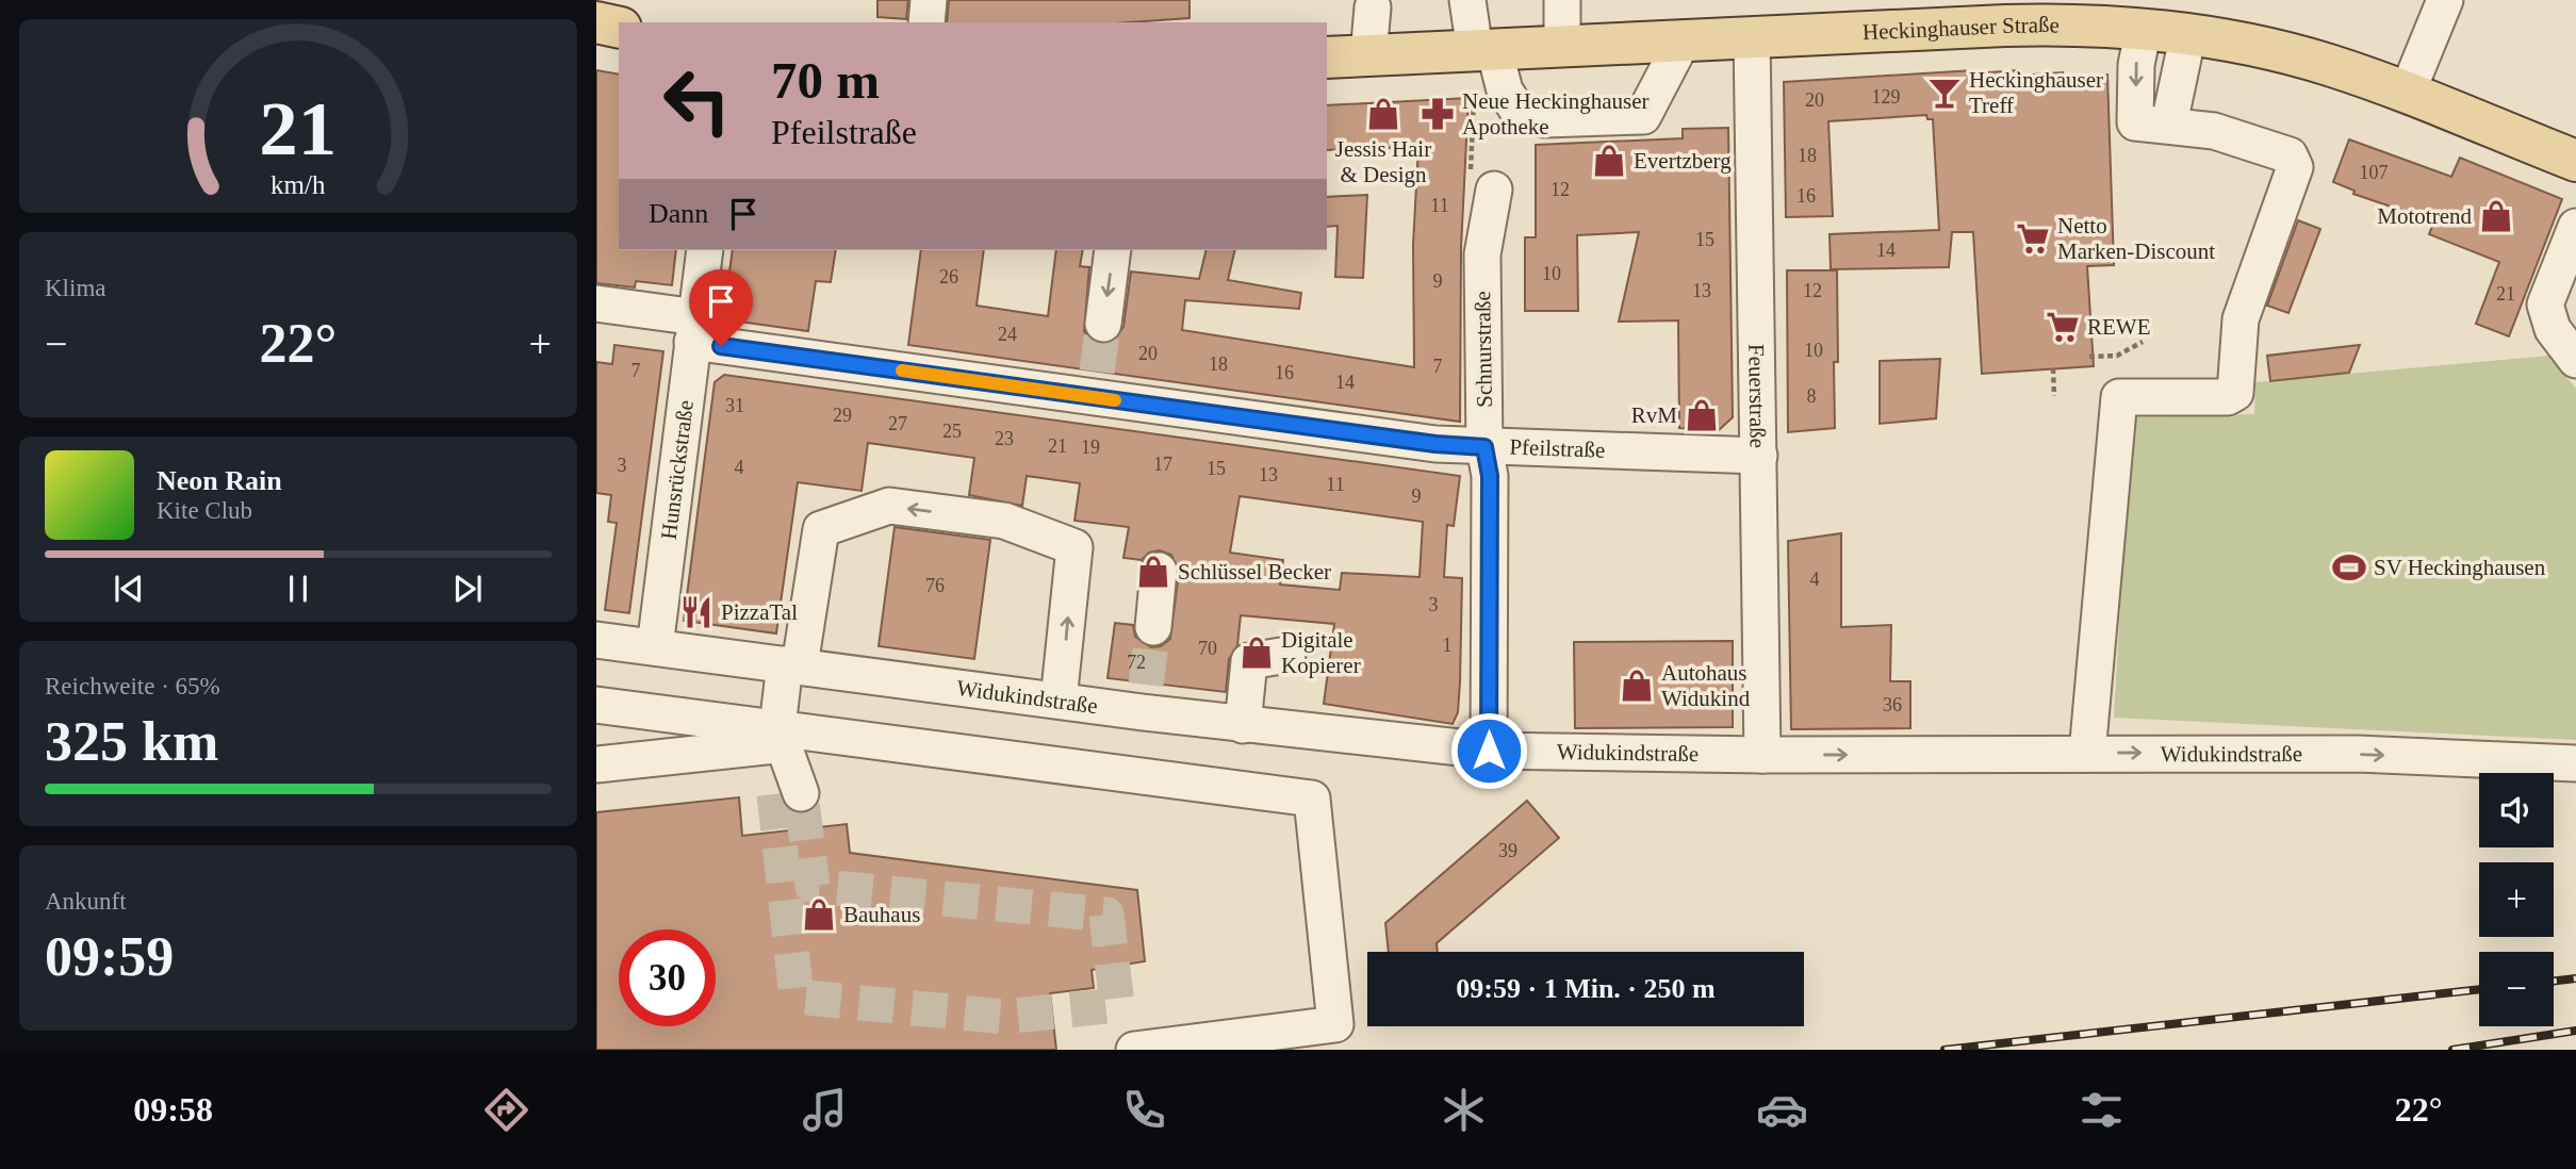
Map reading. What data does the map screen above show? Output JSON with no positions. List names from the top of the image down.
{
  "streets": {
    "main road": ["Heckinghauser Straße"],
    "street": [
      "Schnurstraße",
      "Feuerstraße",
      "Pfeilstraße",
      "Hunsrückstraße",
      "Widukindstraße"
    ]
  },
  "crossings": [
    ["Heckinghauser Straße", "Feuerstraße"],
    ["Schnurstraße", "Pfeilstraße"],
    ["Schnurstraße", "Widukindstraße"],
    ["Feuerstraße", "Pfeilstraße"],
    ["Feuerstraße", "Widukindstraße"],
    ["Pfeilstraße", "Hunsrückstraße"],
    ["Hunsrückstraße", "Widukindstraße"]
  ],
  "one_way": ["Widukindstraße"],
  "places": {
    "bar": ["Heckinghauser Treff"],
    "shop": [
      "Jessis Hair & Design",
      "Evertzberg",
      "Mototrend",
      "RvM",
      "Schlüssel Becker",
      "Digitale Kopierer",
      "Autohaus Widukind",
      "Bauhaus"
    ],
    "pharmacy": ["Neue Heckinghauser Apotheke"],
    "supermarket": ["Netto Marken-Discount", "REWE"],
    "sports": ["SV Heckinghausen"],
    "restaurant": ["PizzaTal"]
  },
  "house_numbers": [
    "129",
    "20",
    "18",
    "107",
    "12",
    "16",
    "11",
    "15",
    "14",
    "10",
    "26",
    "9",
    "13",
    "12",
    "21",
    "24",
    "10",
    "20",
    "18",
    "7",
    "7",
    "16",
    "14",
    "8",
    "31",
    "29",
    "27",
    "25",
    "23",
    "21",
    "19",
    "17",
    "3",
    "4",
    "15",
    "13",
    "11",
    "9",
    "4",
    "76",
    "3",
    "1",
    "70",
    "72",
    "36",
    "39"
  ],
  "page": {
    "turn": ["70 m", "Pfeilstraße"],
    "then": "Dann",
    "tile": [
      "Klima",
      ["Reichweite · 65%", "325 km"],
      ["Ankunft", "09:59"]
    ],
    "heat": ["−", "22°", "+"],
    "song": ["Neon Rain", "Kite Club"],
    "map_buttons": ["+", "−"],
    "limit": "30",
    "trip": "09:59 · 1 Min. · 250 m",
    "tabs": ["09:58", "22°"],
    "gauge": ["21", "km/h"]
  }
}
